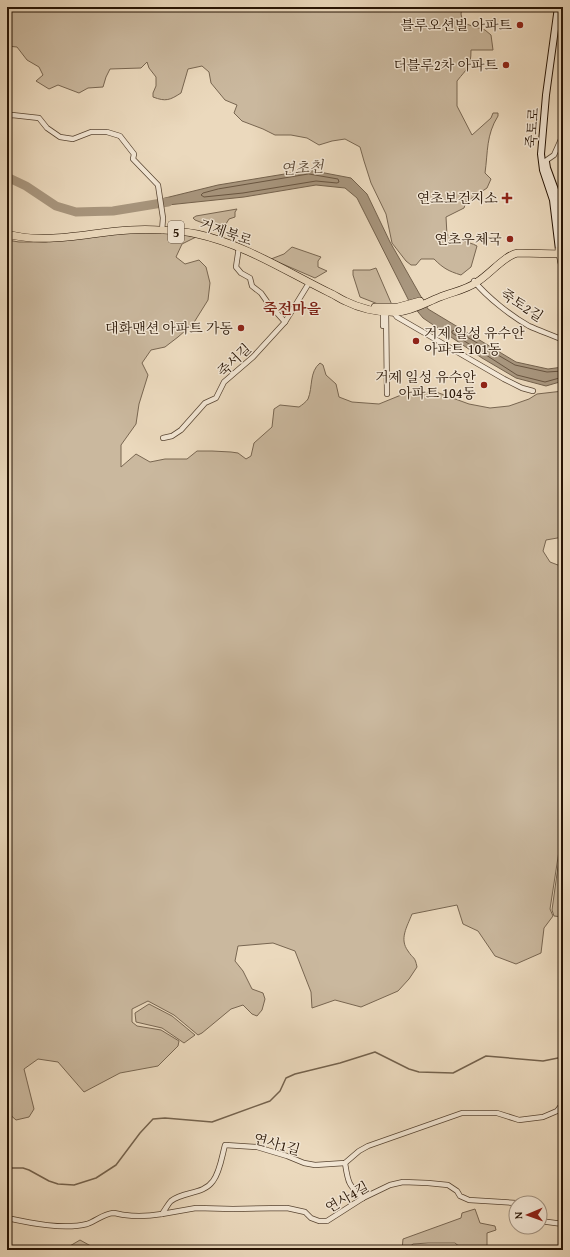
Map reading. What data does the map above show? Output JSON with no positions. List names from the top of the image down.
{
  "streets": {
    "main road": ["5", "거제북로"],
    "street": [
      "죽토로",
      "죽토2길",
      "죽서길",
      "연사1길",
      "연사4길"
    ]
  },
  "crossings": [
    ["거제북로", "죽서길"],
    ["연사1길", "연사4길"]
  ],
  "districts": ["죽전마을"],
  "water": ["연초천"],
  "places": {
    "other": [
      "블루오션빌 아파트",
      "더블루2차 아파트",
      "연초우체국",
      "대화맨션 아파트 가동",
      "거제 일성 유수안 아파트 101동",
      "거제 일성 유수안 아파트 104동"
    ],
    "health": ["연초보건지소"]
  },
  "north": "left"
}
